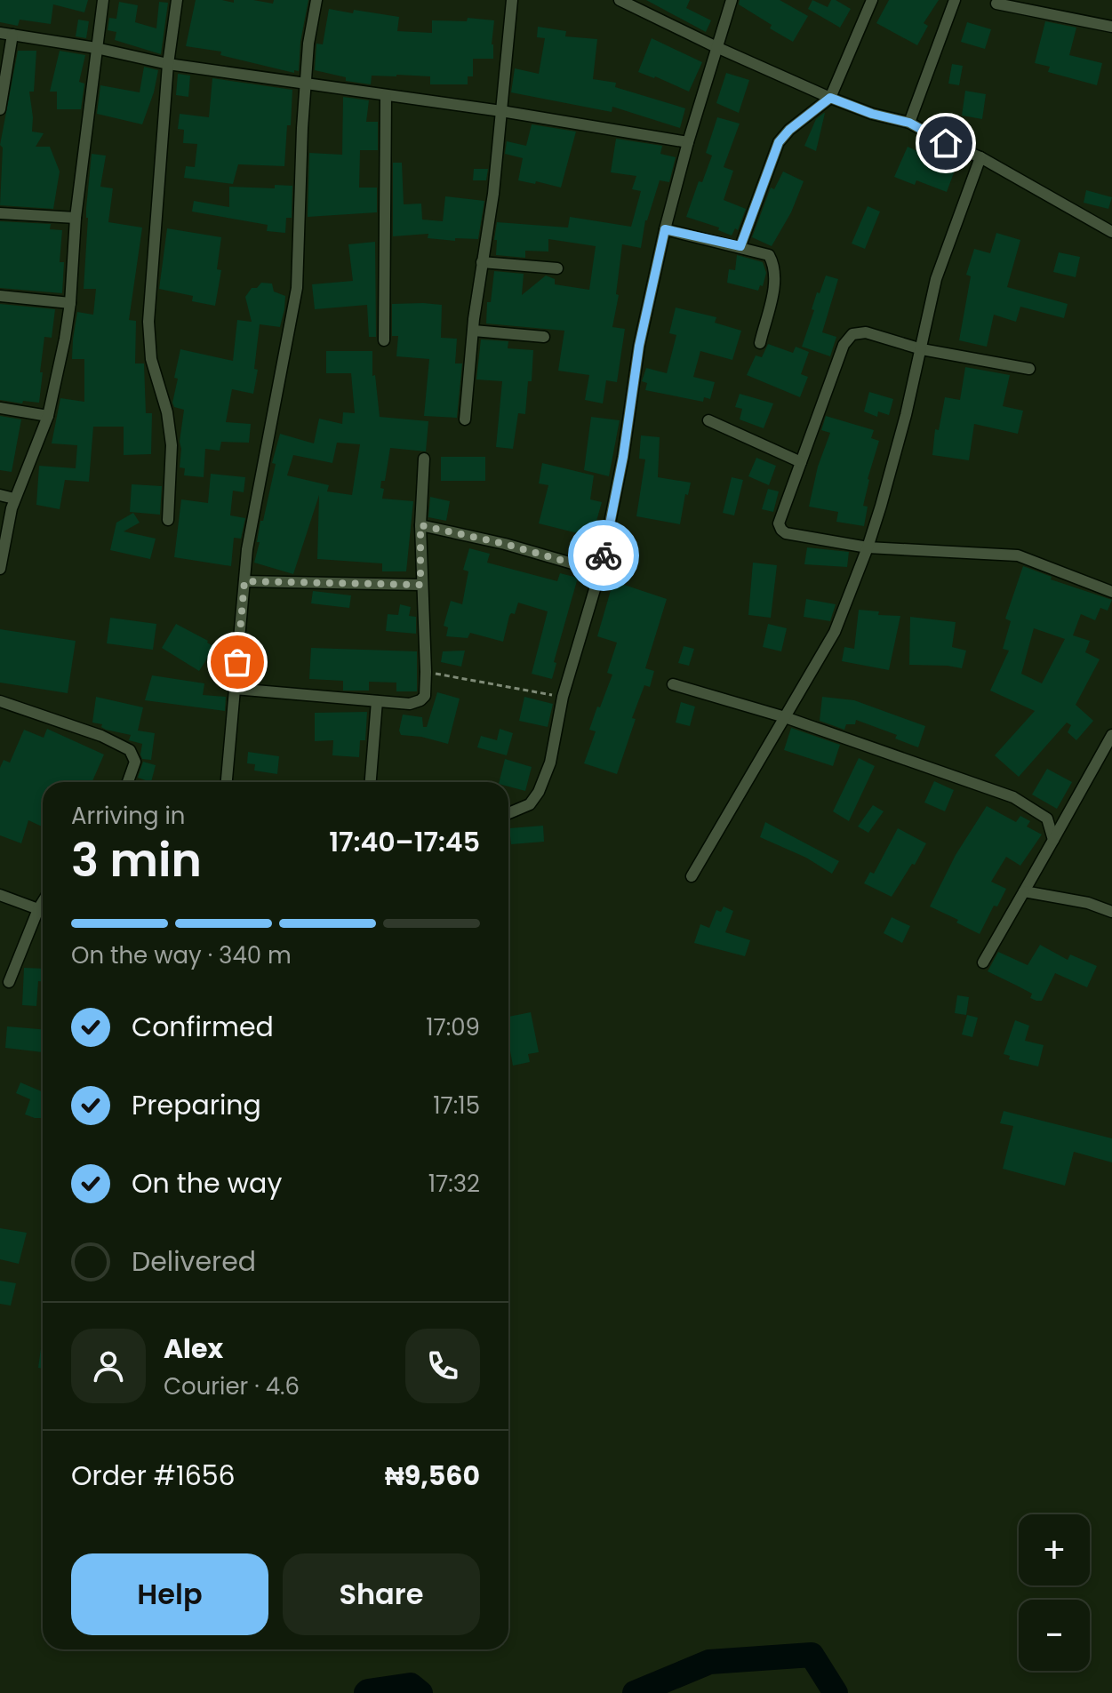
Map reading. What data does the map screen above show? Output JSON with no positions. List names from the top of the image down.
{
  "page": {
    "heading": ["3 min", "Arriving in", "17:40–17:45"],
    "panel": [
      "Alex",
      "Courier · 4.6",
      "Order #1656",
      "₦9,560"
    ],
    "bar": "On the way · 340 m",
    "list": [
      ["Confirmed", "17:09"],
      ["Preparing", "17:15"],
      ["On the way", "17:32"],
      "Delivered"
    ],
    "map_buttons": ["+", "−"],
    "buttons": ["Help", "Share"]
  }
}
